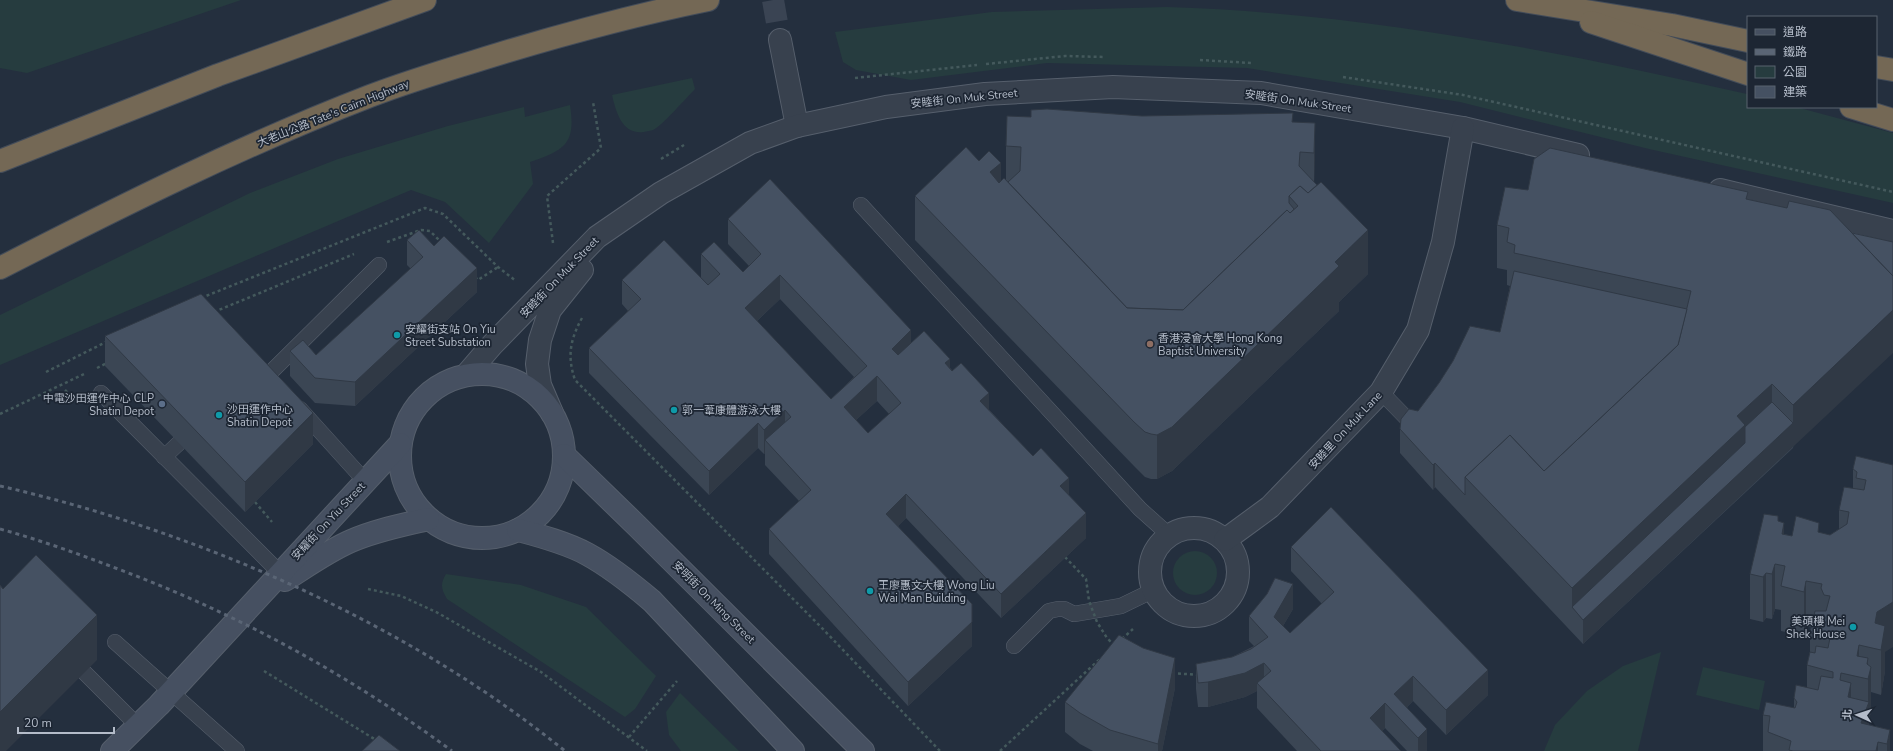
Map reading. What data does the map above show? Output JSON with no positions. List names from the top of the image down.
{
  "streets": {
    "highway": ["大老山公路 Tate's Cairn Highway"],
    "street": [
      "安睦街 On Muk Street",
      "安睦里 On Muk Lane",
      "安耀街 On Yiu Street",
      "安明街 On Ming Street"
    ]
  },
  "crossings": [
    ["安睦街 On Muk Street", "安睦里 On Muk Lane"]
  ],
  "places": [
    "安耀街支站 On Yiu Street Substation",
    "香港浸會大學 Hong Kong Baptist University",
    "中電沙田運作中心 CLP Shatin Depot",
    "郭一葦康體游泳大樓",
    "沙田運作中心 Shatin Depot",
    "王廖惠文大樓 Wong Liu Wai Man Building",
    "美碩樓 Mei Shek House"
  ],
  "legend": [
    "道路",
    "鐵路",
    "公園",
    "建築"
  ],
  "scale_bar": "20 m",
  "north": "left"
}
